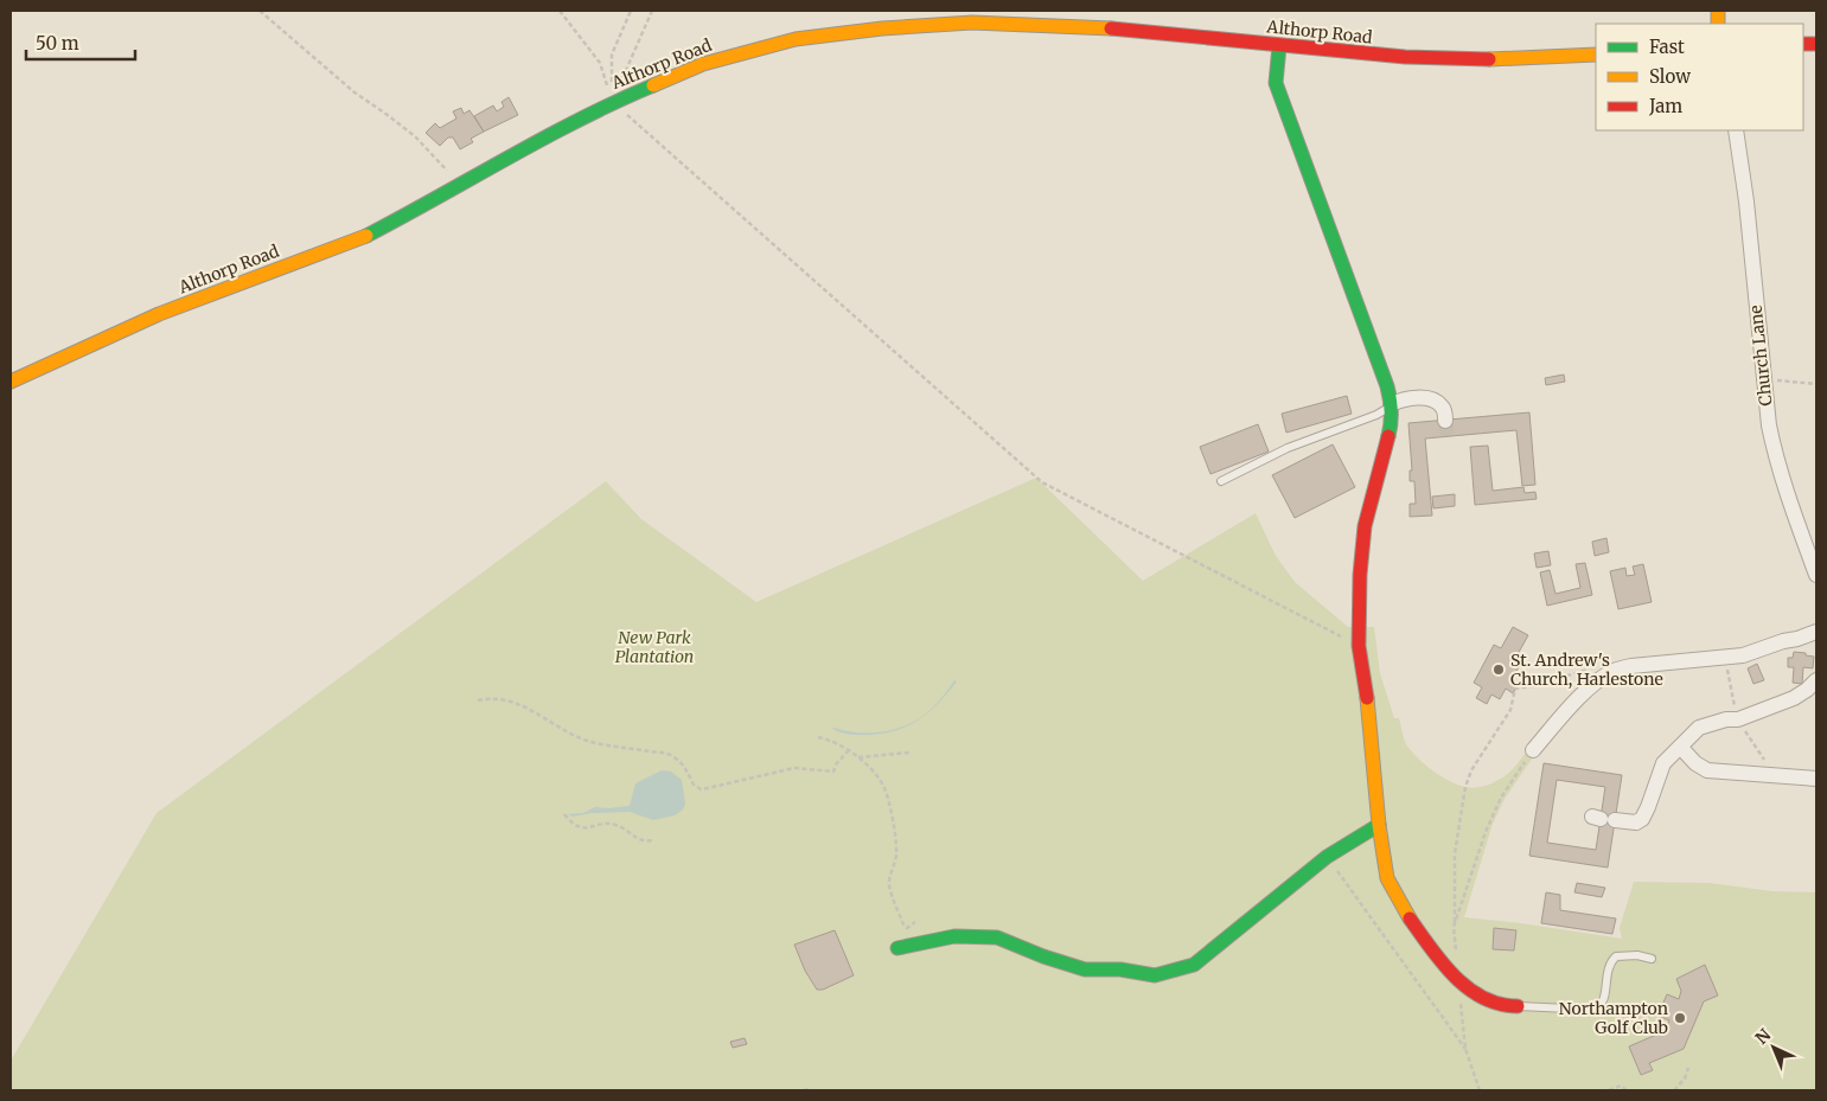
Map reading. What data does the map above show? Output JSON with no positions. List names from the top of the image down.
{
  "streets": {
    "main road": ["Althorp Road"],
    "street": ["Church Lane"]
  },
  "parks": ["New Park Plantation"],
  "places": ["St. Andrew's Church, Harlestone", "Northampton Golf Club"],
  "legend": ["Fast", "Slow", "Jam"],
  "scale_bar": "50 m",
  "north": "top left"
}
